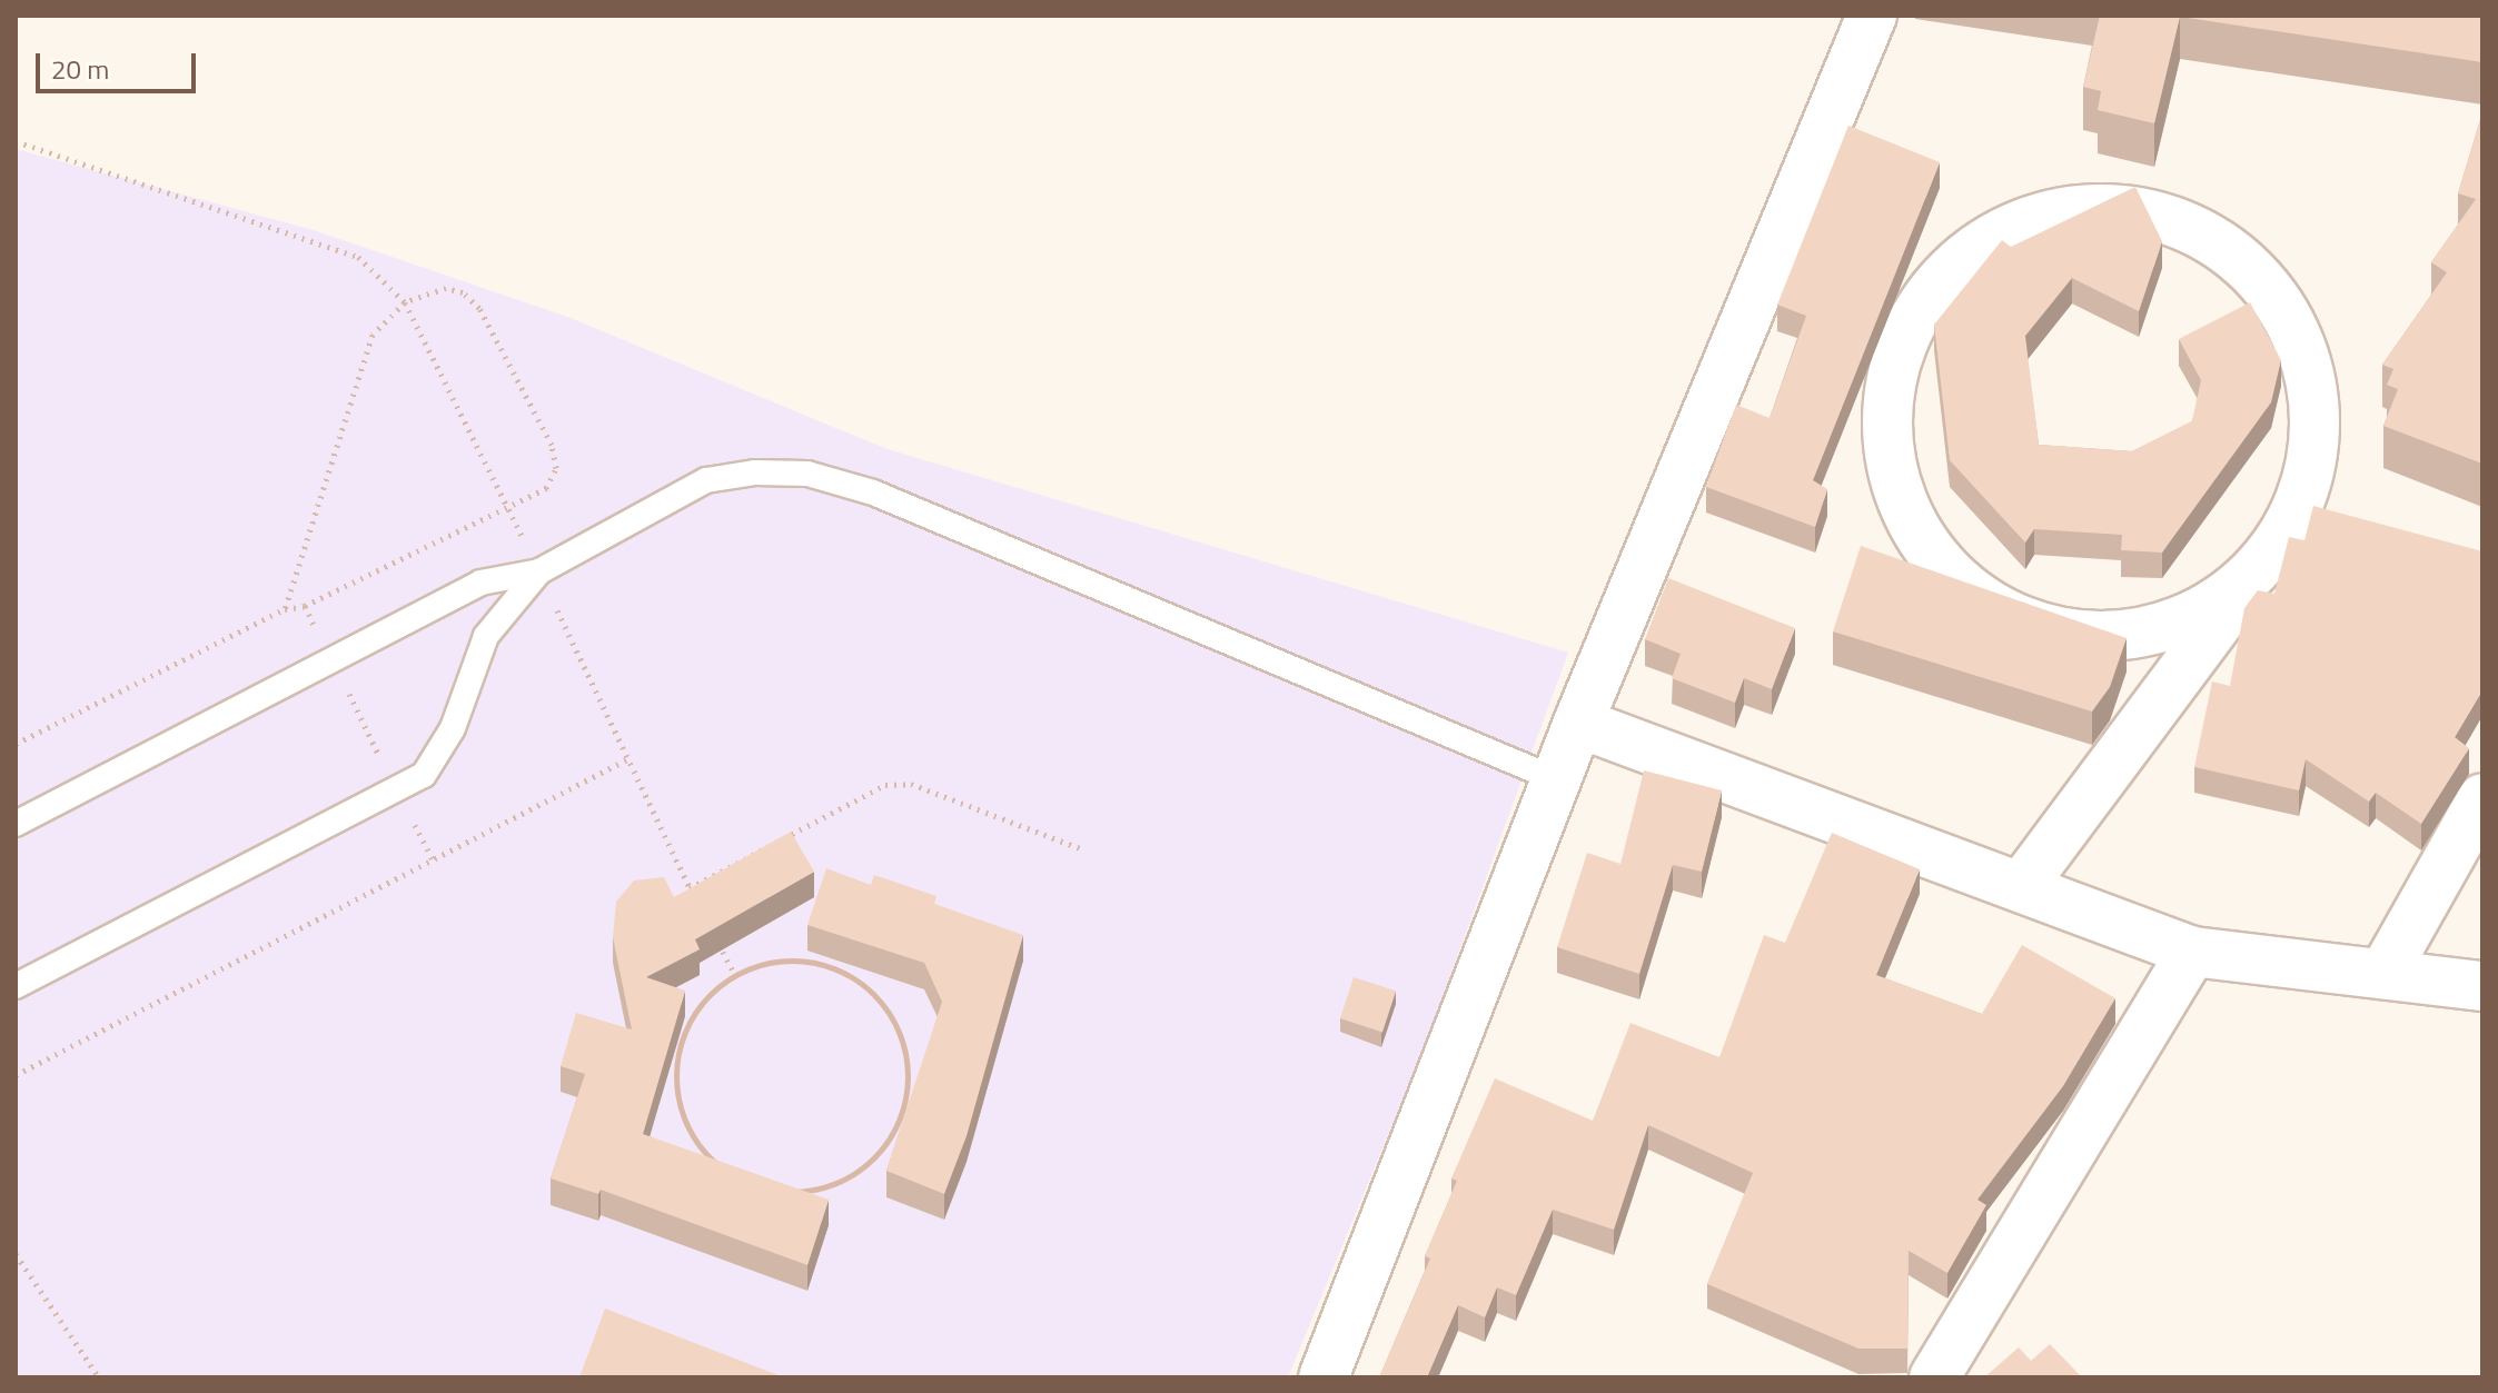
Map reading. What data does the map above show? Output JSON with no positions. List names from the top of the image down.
{
  "scale_bar": "20 m"
}
